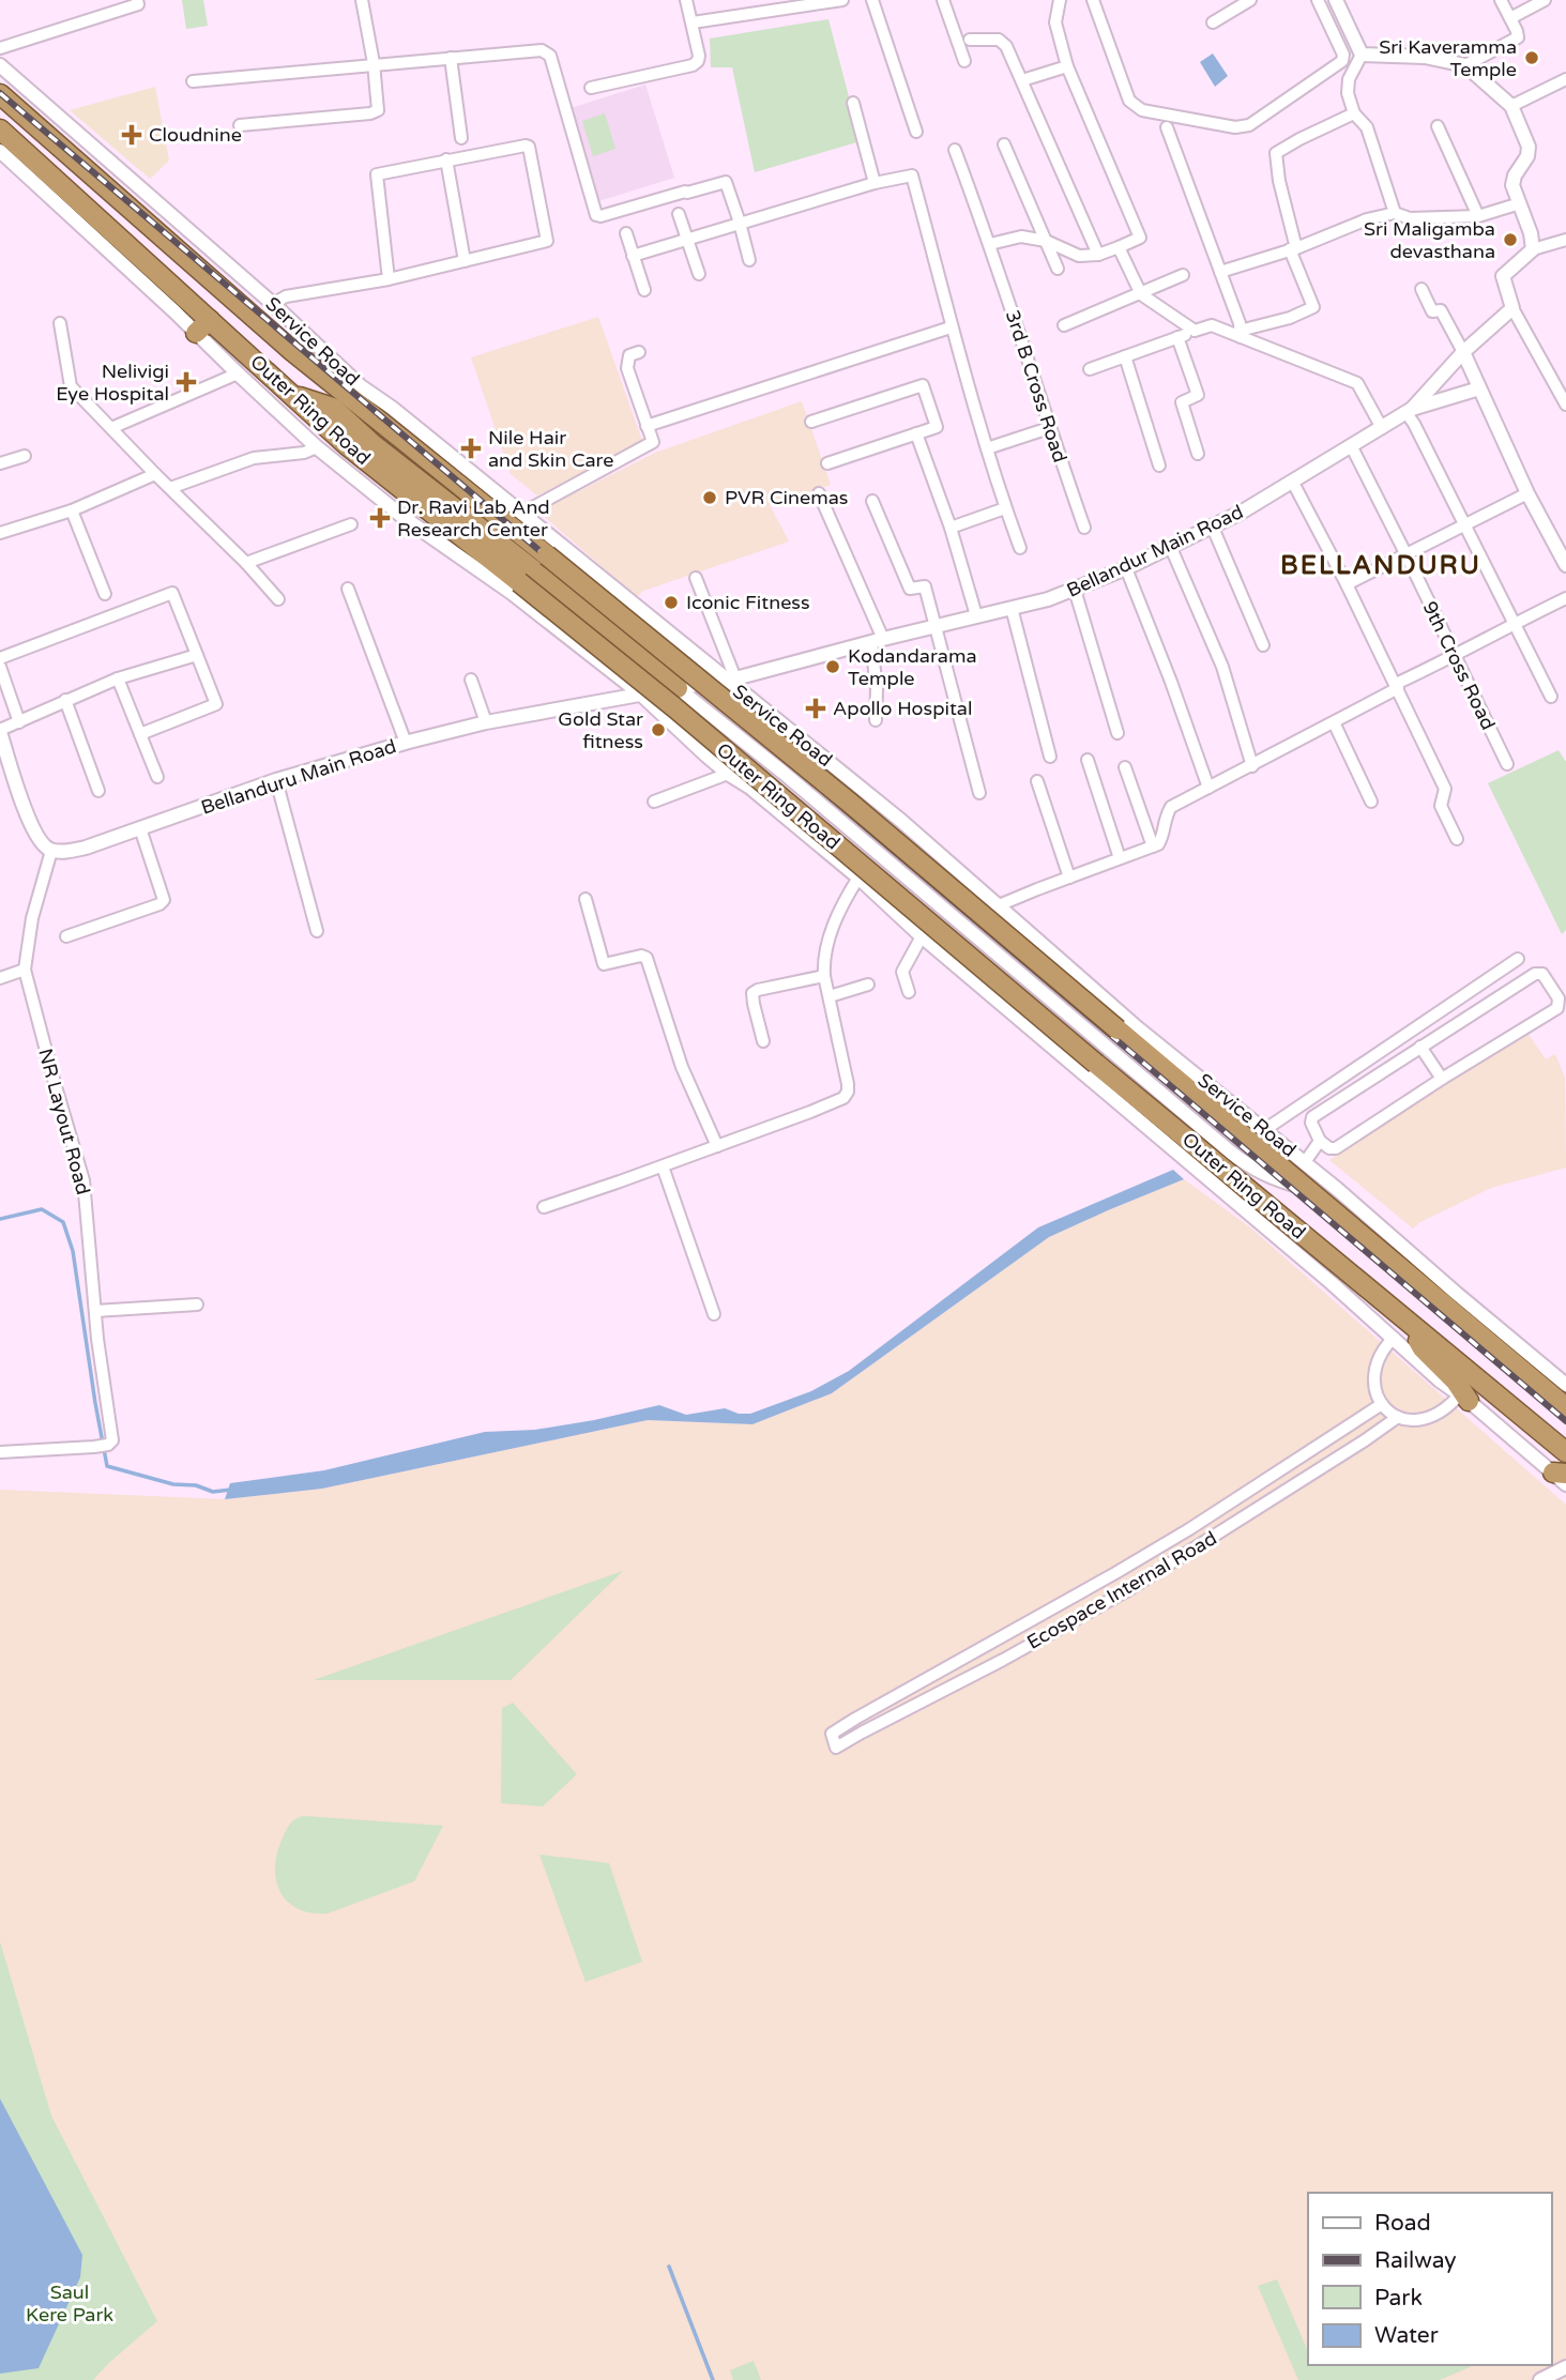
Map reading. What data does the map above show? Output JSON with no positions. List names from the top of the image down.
{
  "streets": {
    "highway": ["Outer Ring Road"],
    "street": [
      "Service Road",
      "3rd B Cross Road",
      "Bellandur Main Road",
      "9th Cross Road",
      "Bellanduru Main Road",
      "NR Layout Road",
      "Ecospace Internal Road"
    ]
  },
  "crossings": [
    ["Service Road", "Outer Ring Road"],
    ["Service Road", "Bellandur Main Road"],
    ["Bellandur Main Road", "9th Cross Road"],
    ["Bellandur Main Road", "Bellanduru Main Road"],
    ["Bellanduru Main Road", "NR Layout Road"]
  ],
  "districts": ["BELLANDURU"],
  "parks": ["Saul Kere Park"],
  "places": {
    "other": [
      "Sri Kaveramma Temple",
      "Sri Maligamba devasthana",
      "PVR Cinemas",
      "Iconic Fitness",
      "Kodandarama Temple",
      "Gold Star fitness"
    ],
    "health": [
      "Cloudnine",
      "Nelivigi Eye Hospital",
      "Nile Hair and Skin Care",
      "Dr. Ravi Lab And Research Center",
      "Apollo Hospital"
    ]
  },
  "legend": [
    "Road",
    "Railway",
    "Park",
    "Water"
  ]
}
